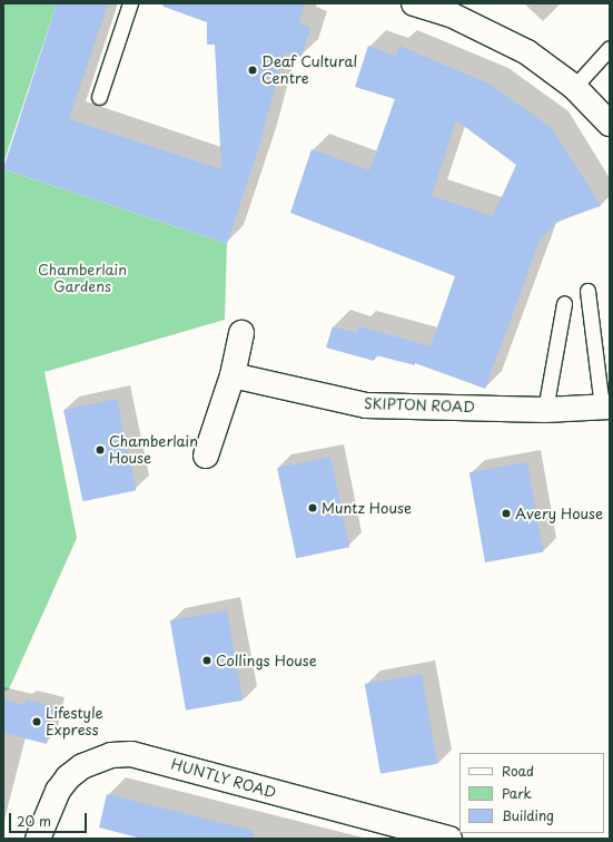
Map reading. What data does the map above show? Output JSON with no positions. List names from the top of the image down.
{
  "streets": {
    "street": ["SKIPTON ROAD", "HUNTLY ROAD"]
  },
  "parks": ["Chamberlain Gardens"],
  "places": [
    "Deaf Cultural Centre",
    "Chamberlain House",
    "Muntz House",
    "Avery House",
    "Collings House",
    "Lifestyle Express"
  ],
  "legend": ["Road", "Park", "Building"],
  "scale_bar": "20 m"
}
